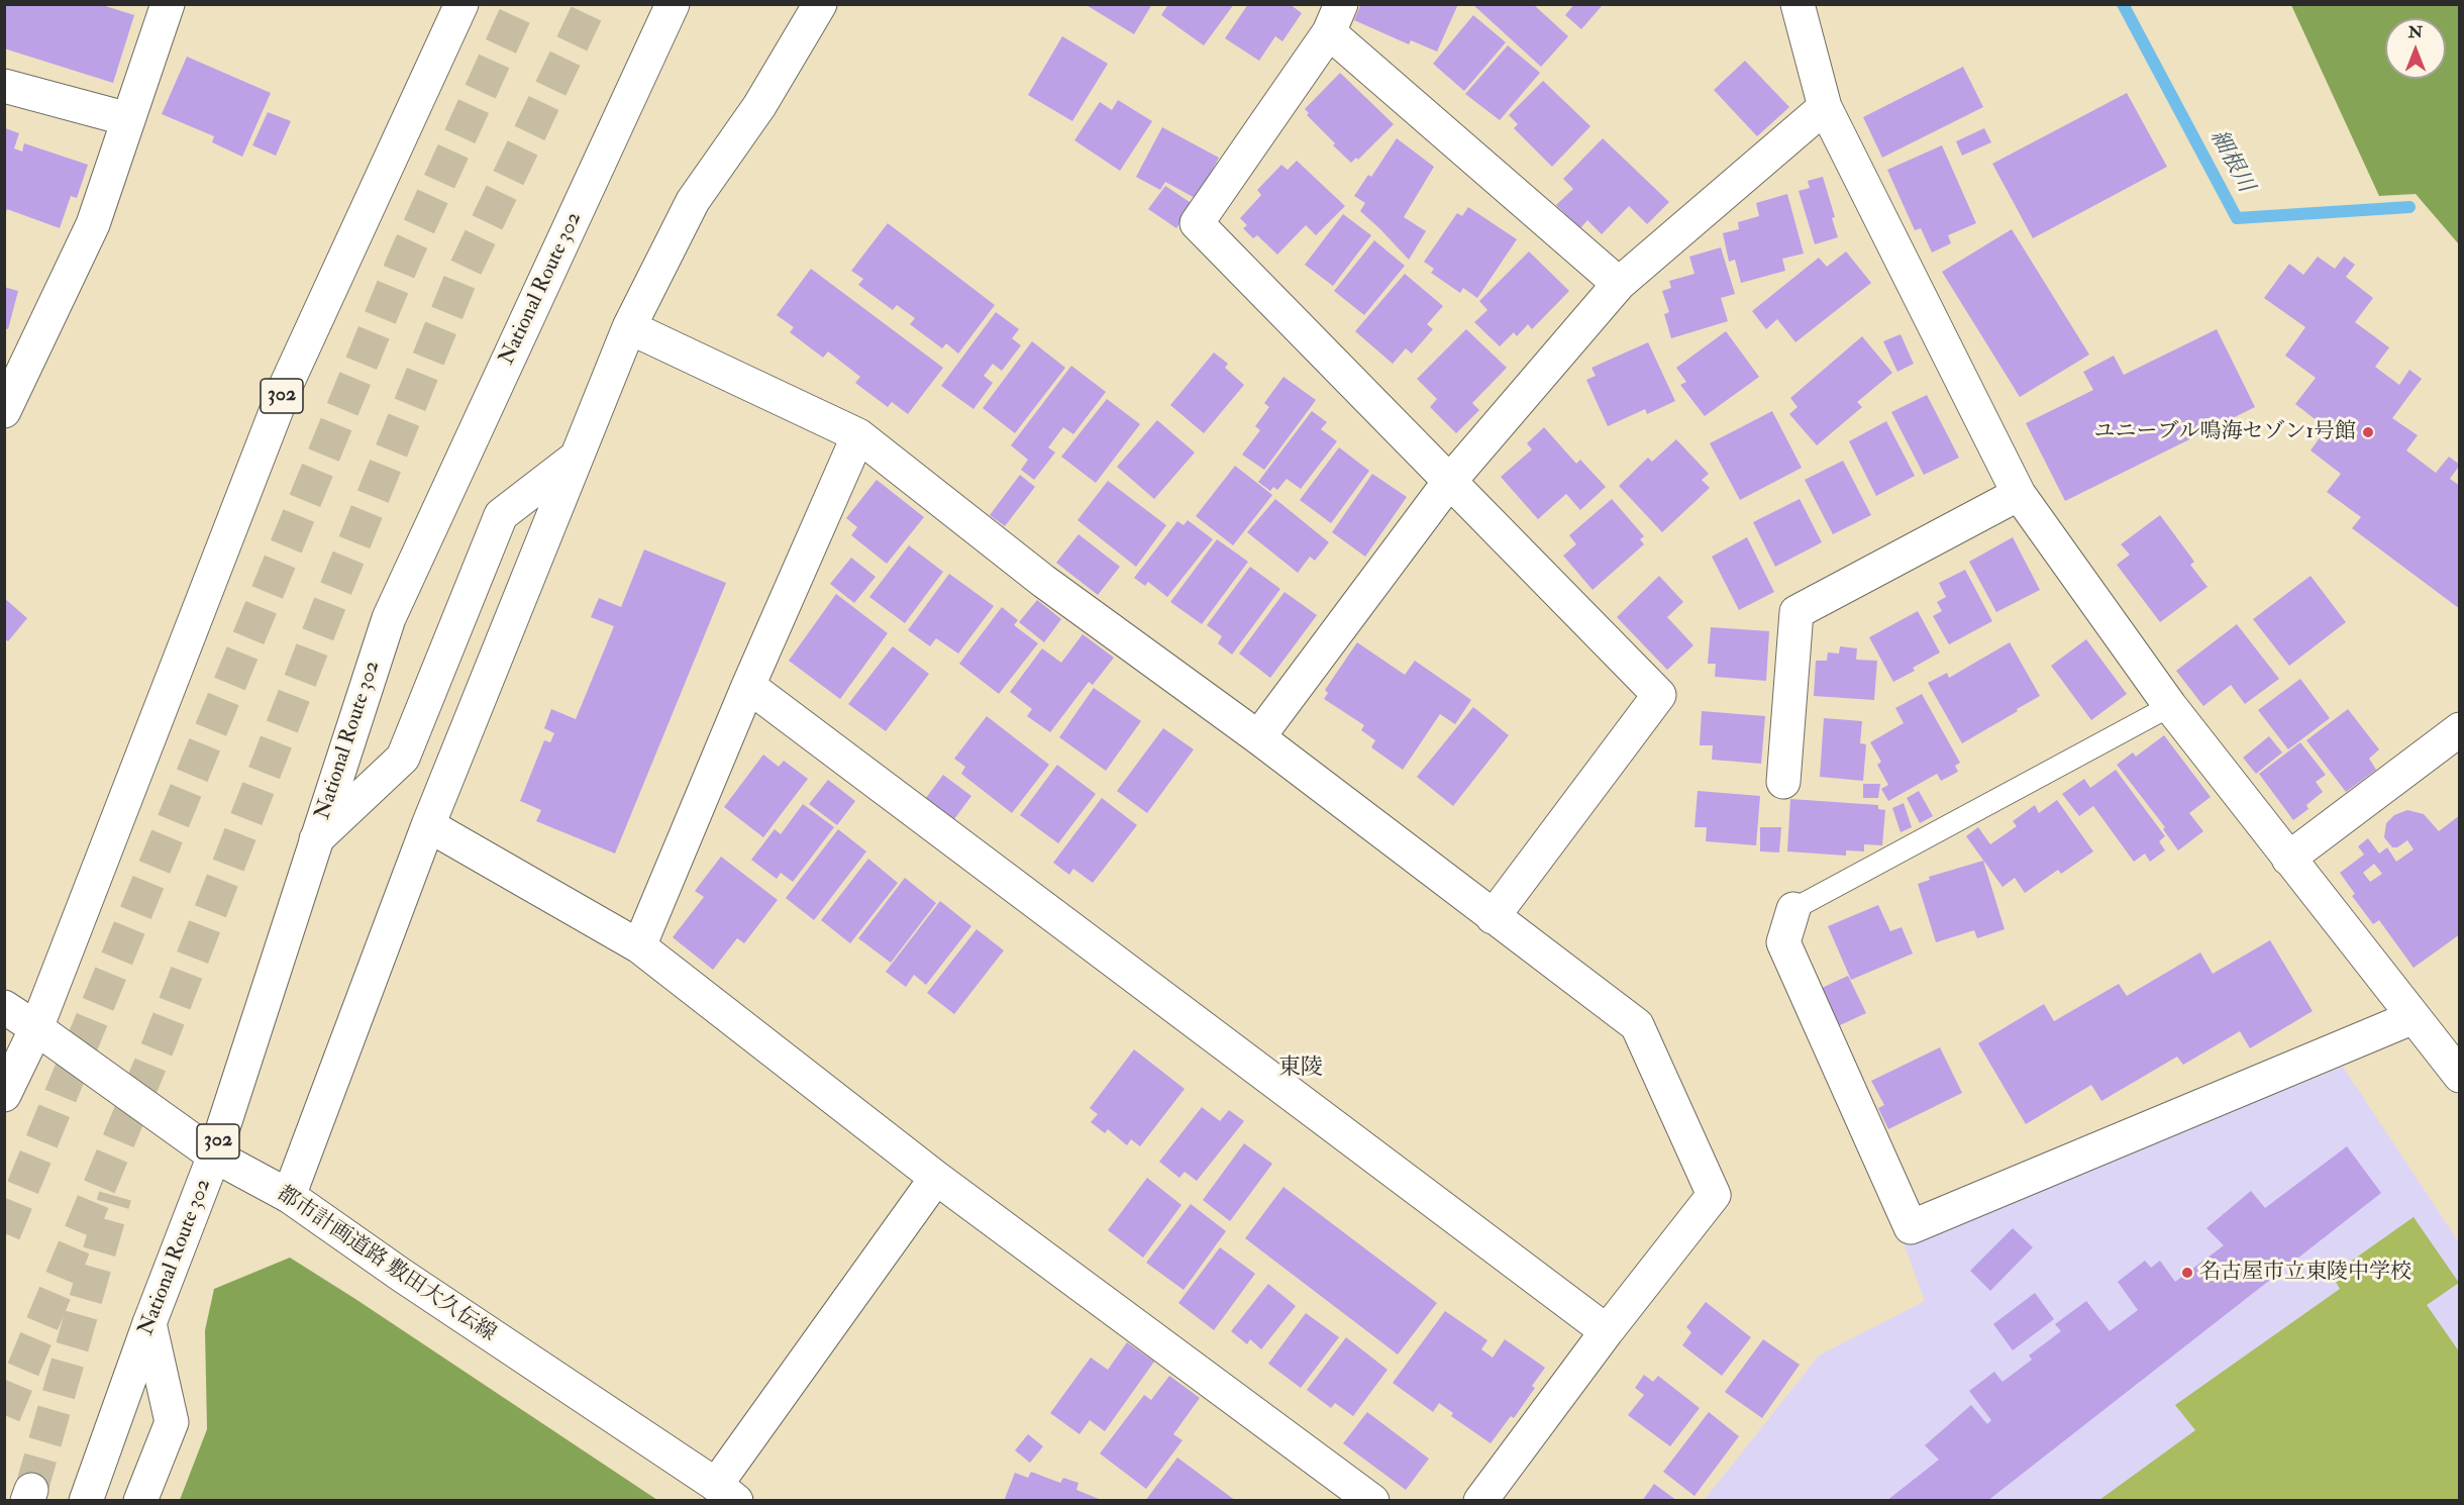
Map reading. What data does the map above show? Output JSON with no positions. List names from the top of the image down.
{
  "streets": {
    "main road": ["National Route 302", "302", "都市計画道路 敷田大久伝線"]
  },
  "crossings": [
    ["National Route 302", "都市計画道路 敷田大久伝線"],
    ["302", "都市計画道路 敷田大久伝線"]
  ],
  "districts": ["東陵"],
  "water": ["細根川"],
  "places": ["ユニーブル鳴海セゾン1号館", "名古屋市立東陵中学校"],
  "north": "top"
}
